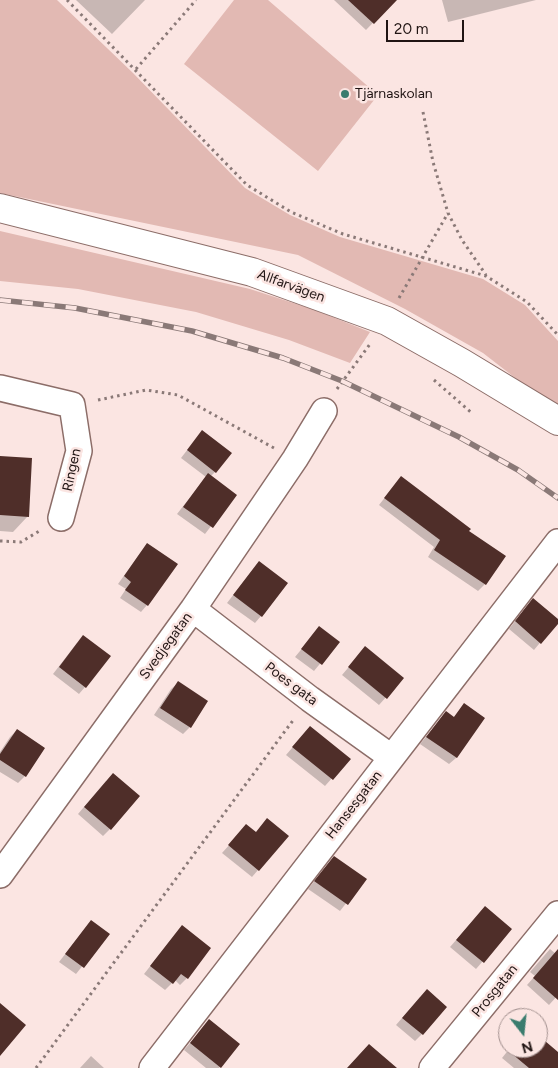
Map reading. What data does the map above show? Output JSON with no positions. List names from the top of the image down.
{
  "streets": {
    "street": [
      "Allfarvägen",
      "Ringen",
      "Svedjegatan",
      "Poes gata",
      "Hansesgatan",
      "Prosgatan"
    ]
  },
  "crossings": [
    ["Svedjegatan", "Poes gata"],
    ["Poes gata", "Hansesgatan"]
  ],
  "places": ["Tjärnaskolan"],
  "scale_bar": "20 m",
  "north": "bottom"
}
